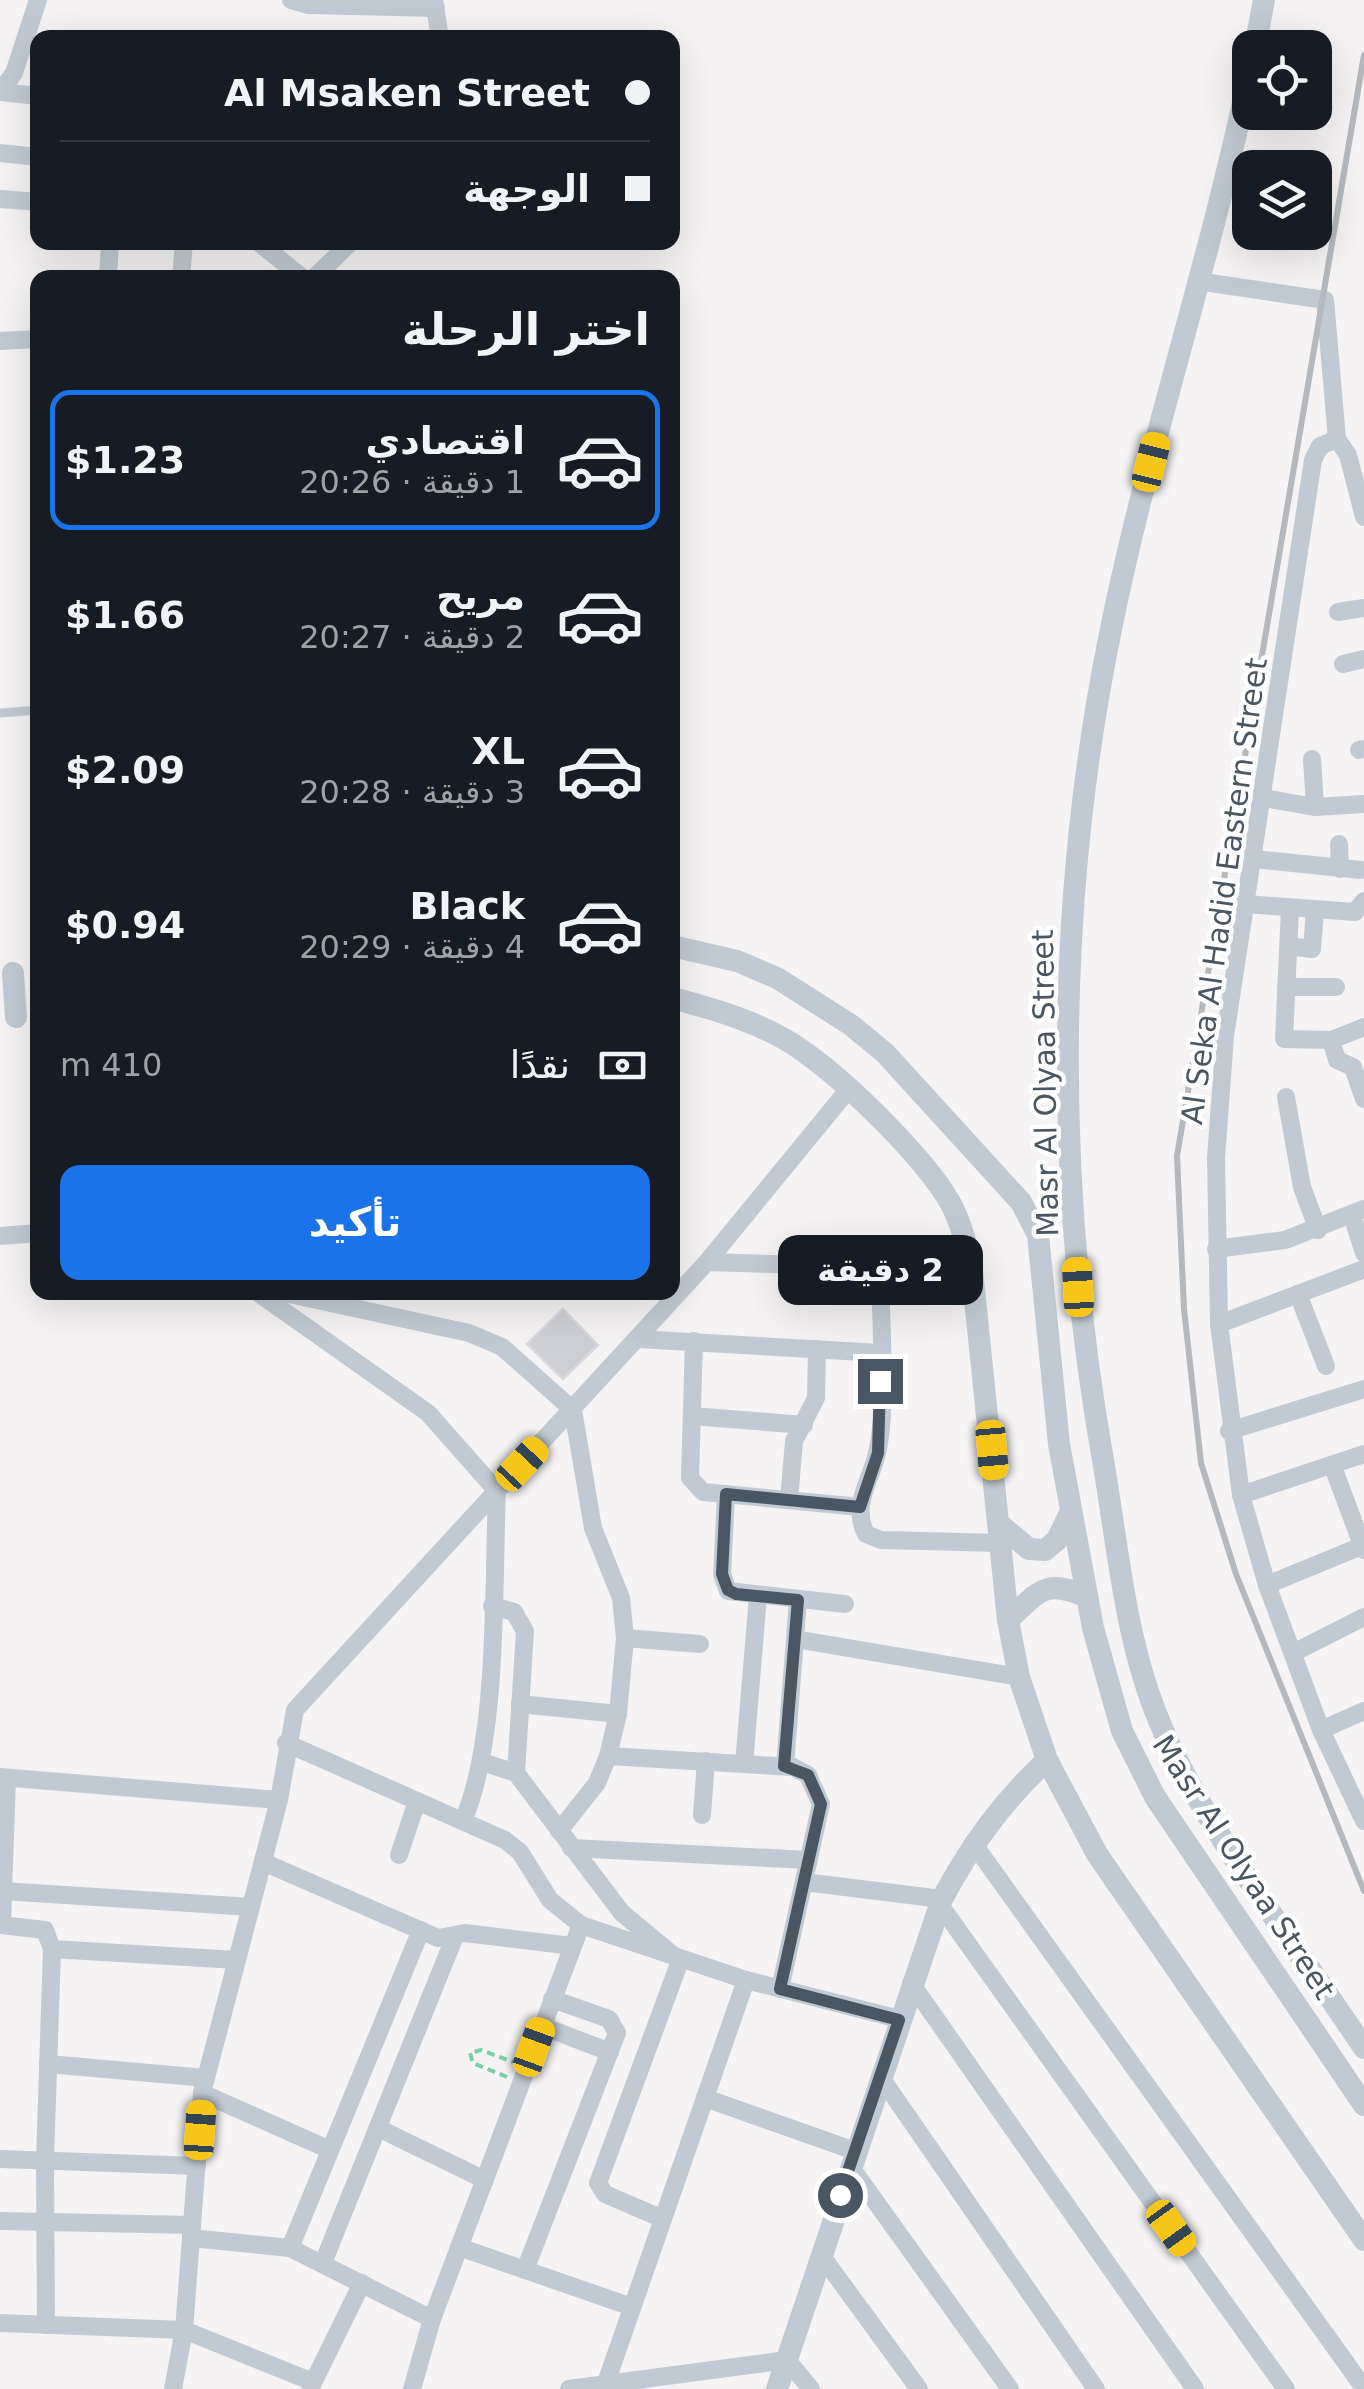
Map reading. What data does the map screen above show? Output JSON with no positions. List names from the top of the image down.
{
  "streets": {
    "street": ["Al Seka Al Hadid Eastern Street", "Masr Al Olyaa Street"]
  },
  "page": {
    "banner": ["Al Msaken Street", "الوجهة"],
    "heading": "اختر الرحلة",
    "list": [
      {
        "name": "اقتصادي",
        "note": "1 دقيقة · 20:26",
        "value": "$1.23"
      },
      {
        "name": "مريح",
        "note": "2 دقيقة · 20:27",
        "value": "$1.66"
      },
      {
        "name": "XL",
        "note": "3 دقيقة · 20:28",
        "value": "$2.09"
      },
      {
        "name": "Black",
        "note": "4 دقيقة · 20:29",
        "value": "$0.94"
      }
    ],
    "pay": ["نقدًا", "410 m"],
    "buttons": "تأكيد",
    "bubble": "2 دقيقة"
  }
}
